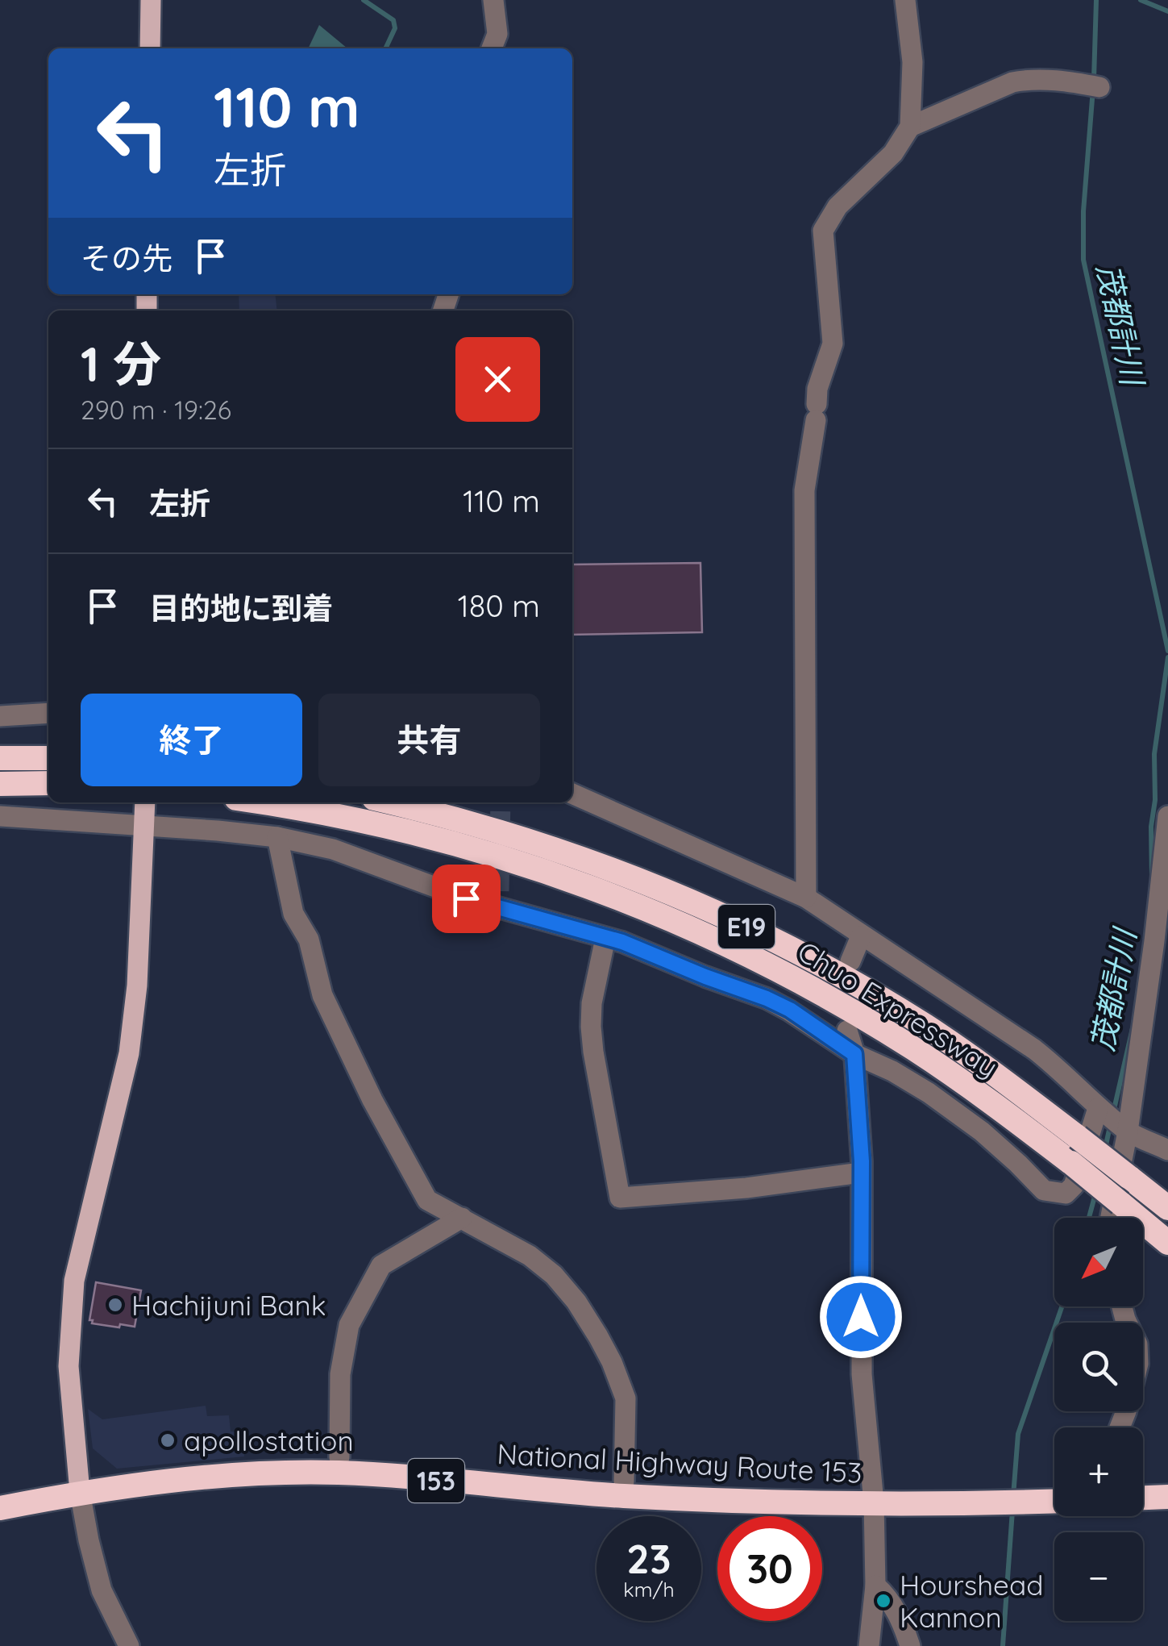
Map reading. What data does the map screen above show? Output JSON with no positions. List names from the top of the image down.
{
  "streets": {
    "highway": [
      "E19",
      "Chuo Expressway",
      "National Highway Route 153",
      "153"
    ]
  },
  "water": ["茂都計川"],
  "places": ["Hachijuni Bank", "apollostation", "Hourshead Kannon"],
  "north": "bottom left",
  "page": {
    "turn": ["110 m", "左折"],
    "then": "その先",
    "heading": ["1 分", "290 m · 19:26"],
    "list": [
      {
        "name": "左折",
        "value": "110 m"
      },
      {
        "name": "目的地に到着",
        "value": "180 m"
      }
    ],
    "buttons": ["終了", "共有"],
    "map_buttons": ["+", "−"],
    "speed": "23 km/h",
    "limit": "30"
  }
}
